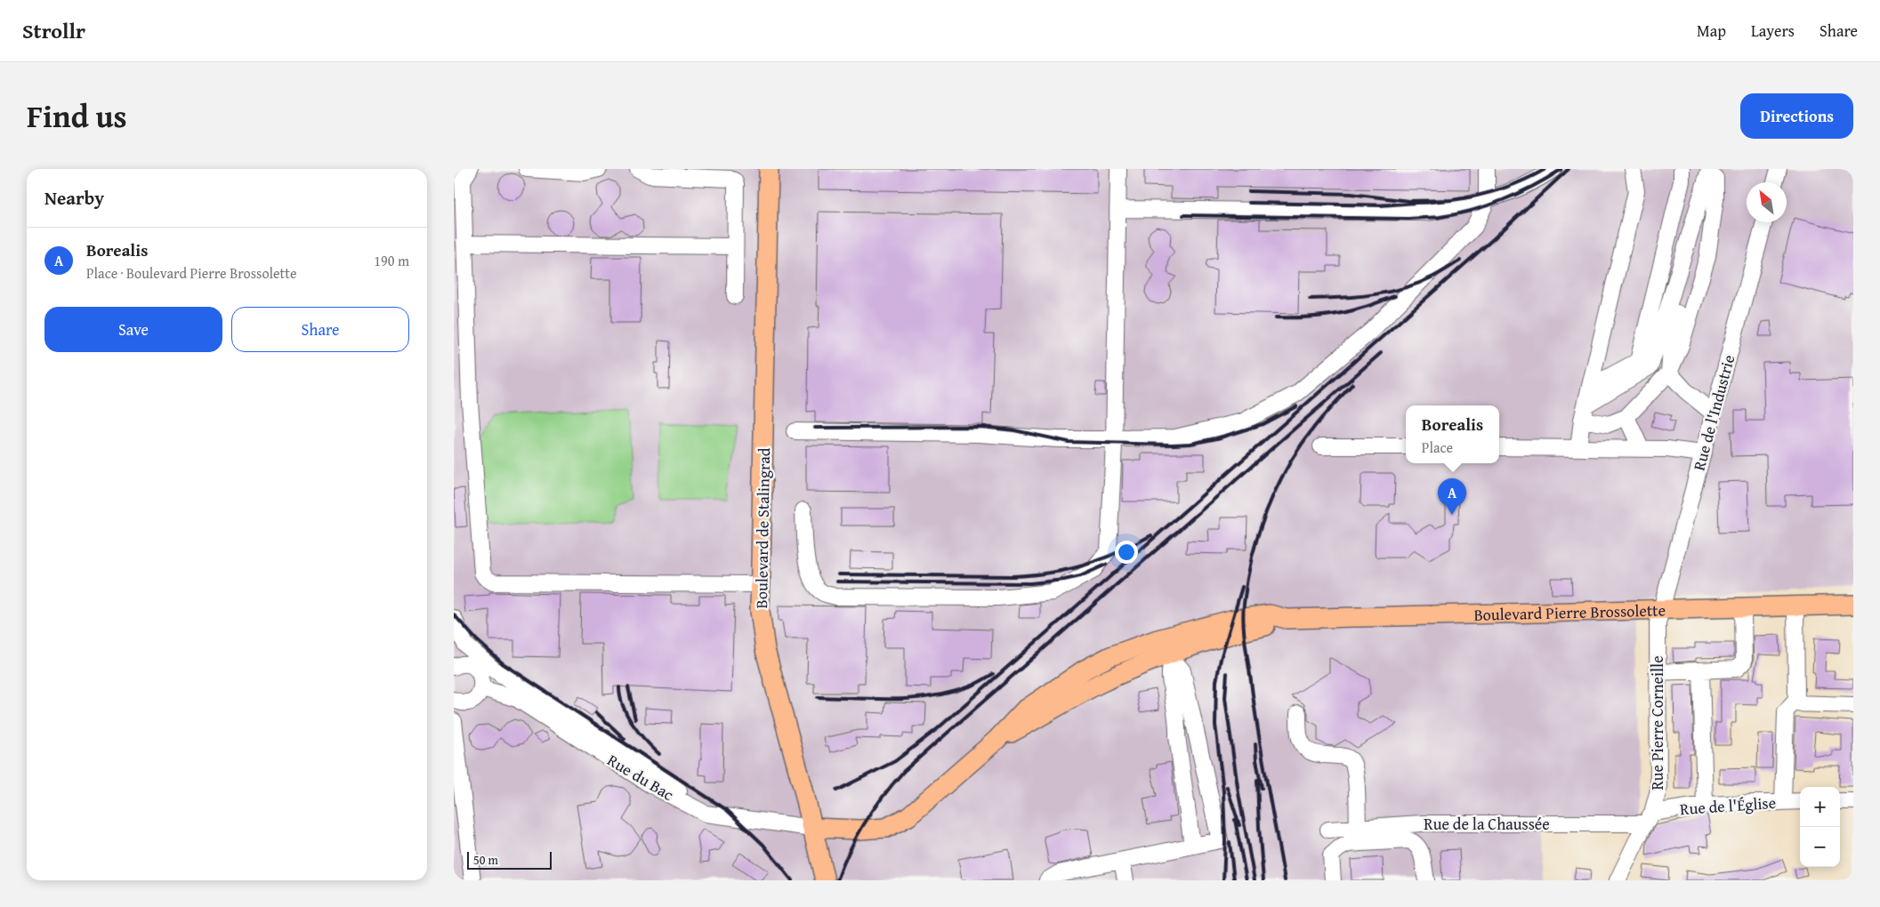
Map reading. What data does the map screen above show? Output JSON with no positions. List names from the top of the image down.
{
  "streets": {
    "main road": ["Boulevard de Stalingrad", "Boulevard Pierre Brossolette"],
    "street": [
      "Rue de l'Industrie",
      "Rue Pierre Corneille",
      "Rue du Bac",
      "Rue de l'Église",
      "Rue de la Chaussée"
    ]
  },
  "crossings": [
    ["Rue de l'Industrie", "Boulevard Pierre Brossolette"],
    ["Rue de l'Industrie", "Rue Pierre Corneille"],
    ["Boulevard de Stalingrad", "Boulevard Pierre Brossolette"],
    ["Boulevard de Stalingrad", "Rue du Bac"],
    ["Boulevard Pierre Brossolette", "Rue Pierre Corneille"],
    ["Boulevard Pierre Brossolette", "Rue du Bac"],
    ["Rue Pierre Corneille", "Rue de l'Église"],
    ["Rue Pierre Corneille", "Rue de la Chaussée"],
    ["Rue de l'Église", "Rue de la Chaussée"]
  ],
  "scale_bar": "50 m",
  "north": "top left",
  "page": {
    "header": "Strollr",
    "nav": ["Map", "Layers", "Share"],
    "title": "Find us",
    "buttons": [
      "Directions",
      ["Save", "Share"]
    ],
    "heading": "Nearby",
    "list": [
      {
        "mark": "A",
        "name": "Borealis",
        "note": "Place · Boulevard Pierre Brossolette",
        "value": "190 m"
      }
    ],
    "popup": ["Borealis", "Place"],
    "pins": "A",
    "map_buttons": ["+", "−"],
    "scale": "50 m"
  }
}
